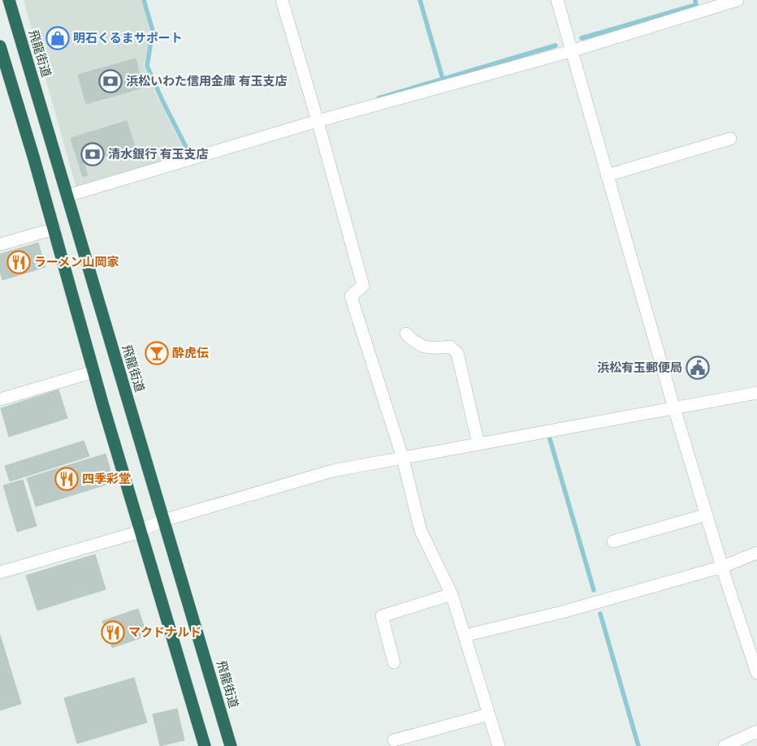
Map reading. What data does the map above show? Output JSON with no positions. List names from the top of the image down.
{
  "streets": {
    "highway": ["飛龍街道"]
  },
  "places": {
    "shop": ["明石くるまサポート"],
    "bank": ["浜松いわた信用金庫 有玉支店", "清水銀行 有玉支店"],
    "restaurant": ["ラーメン山岡家", "四季彩堂", "マクドナルド"],
    "bar": ["酔虎伝"],
    "public building": ["浜松有玉郵便局"]
  }
}
